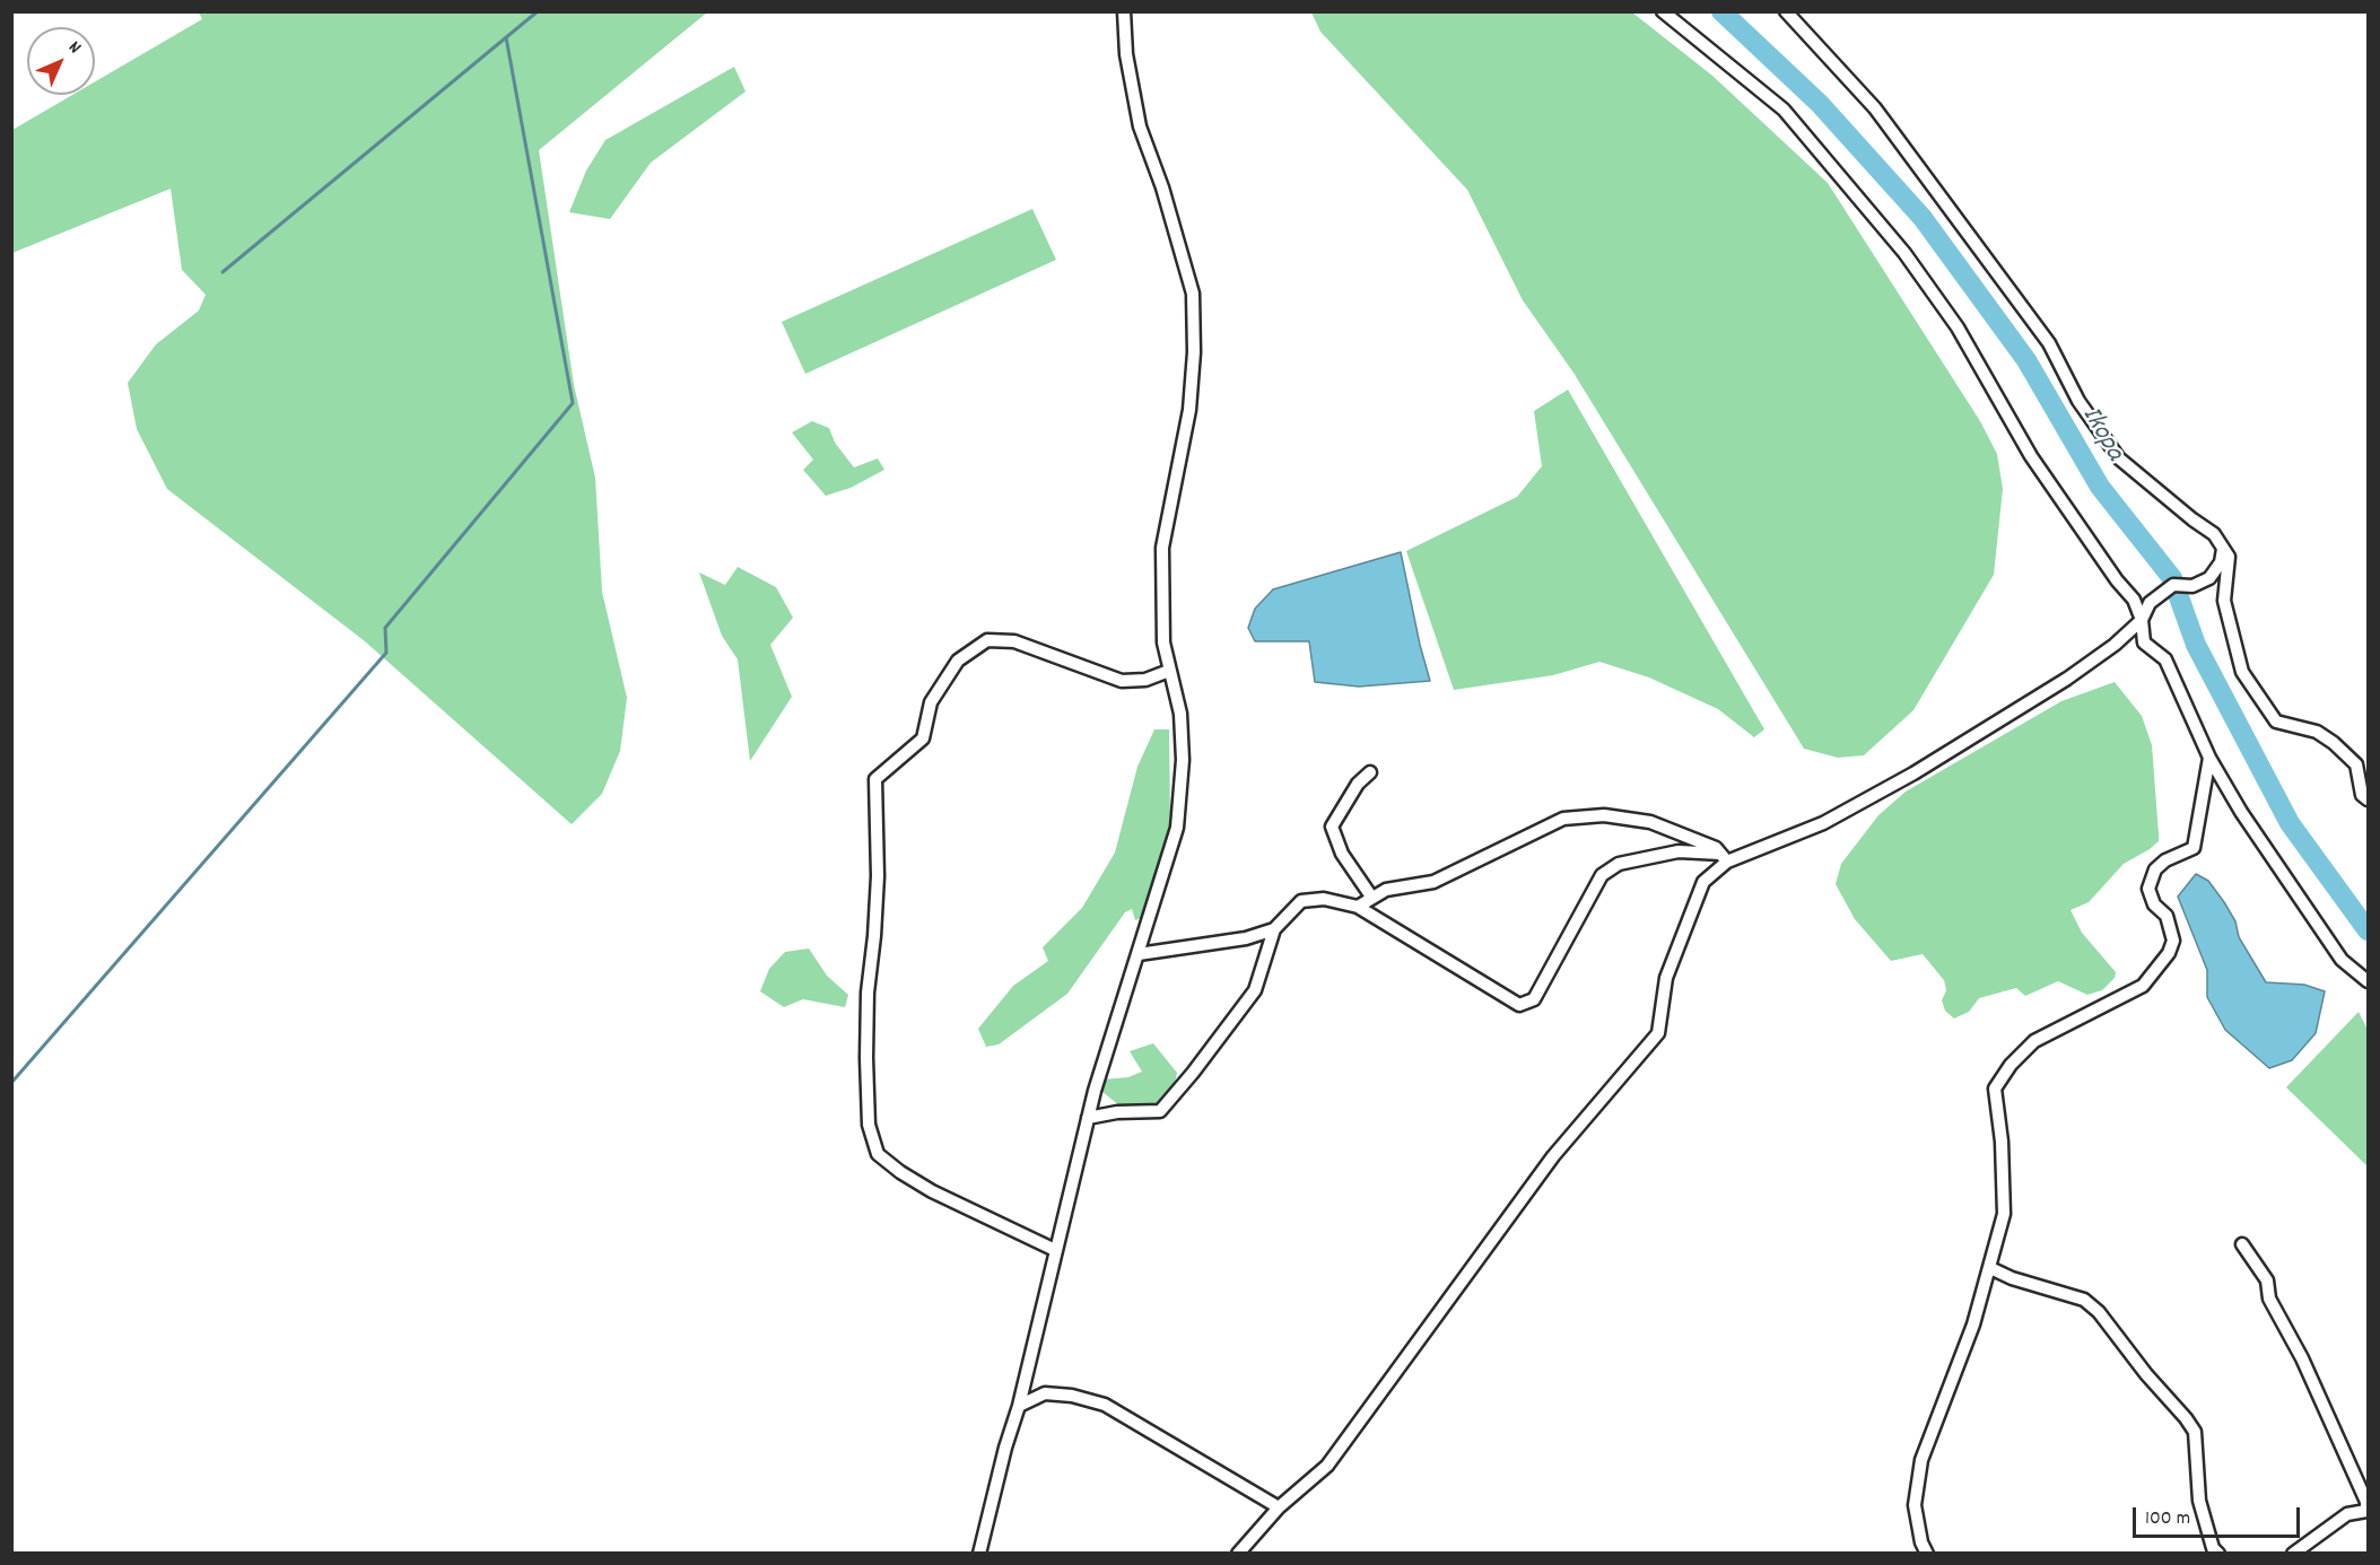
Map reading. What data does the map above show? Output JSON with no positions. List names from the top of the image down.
{
  "water": ["Ikopa"],
  "scale_bar": "100 m",
  "north": "top right"
}
